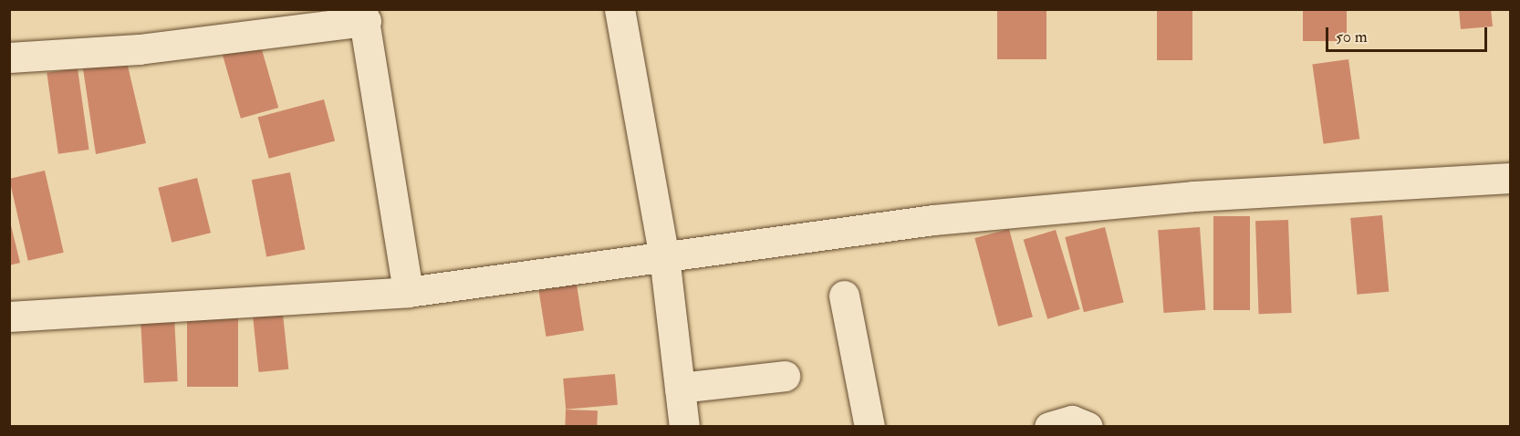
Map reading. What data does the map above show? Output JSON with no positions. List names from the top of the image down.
{
  "scale_bar": "50 m"
}
